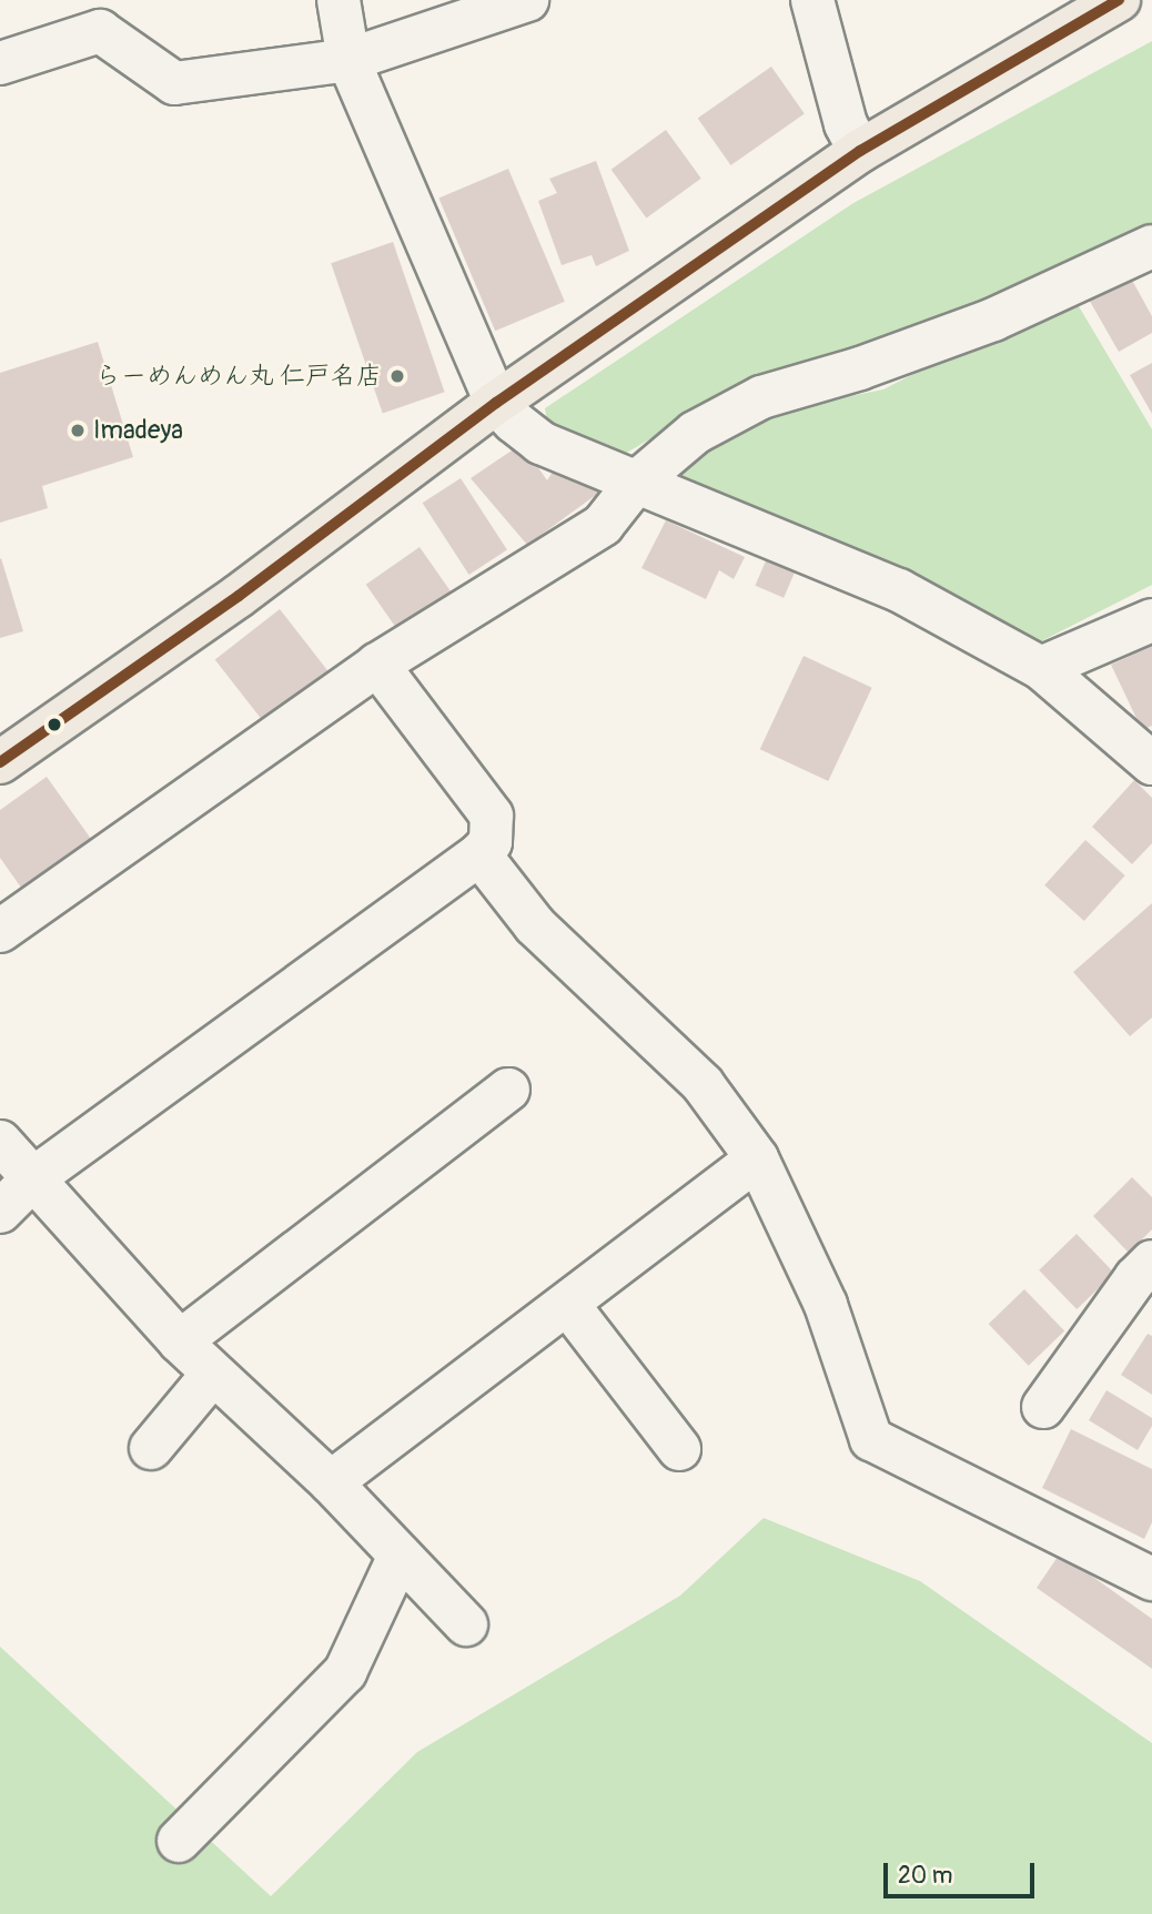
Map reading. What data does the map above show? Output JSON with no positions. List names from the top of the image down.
{
  "places": ["らーめんめん丸 仁戸名店", "Imadeya"],
  "scale_bar": "20 m"
}
